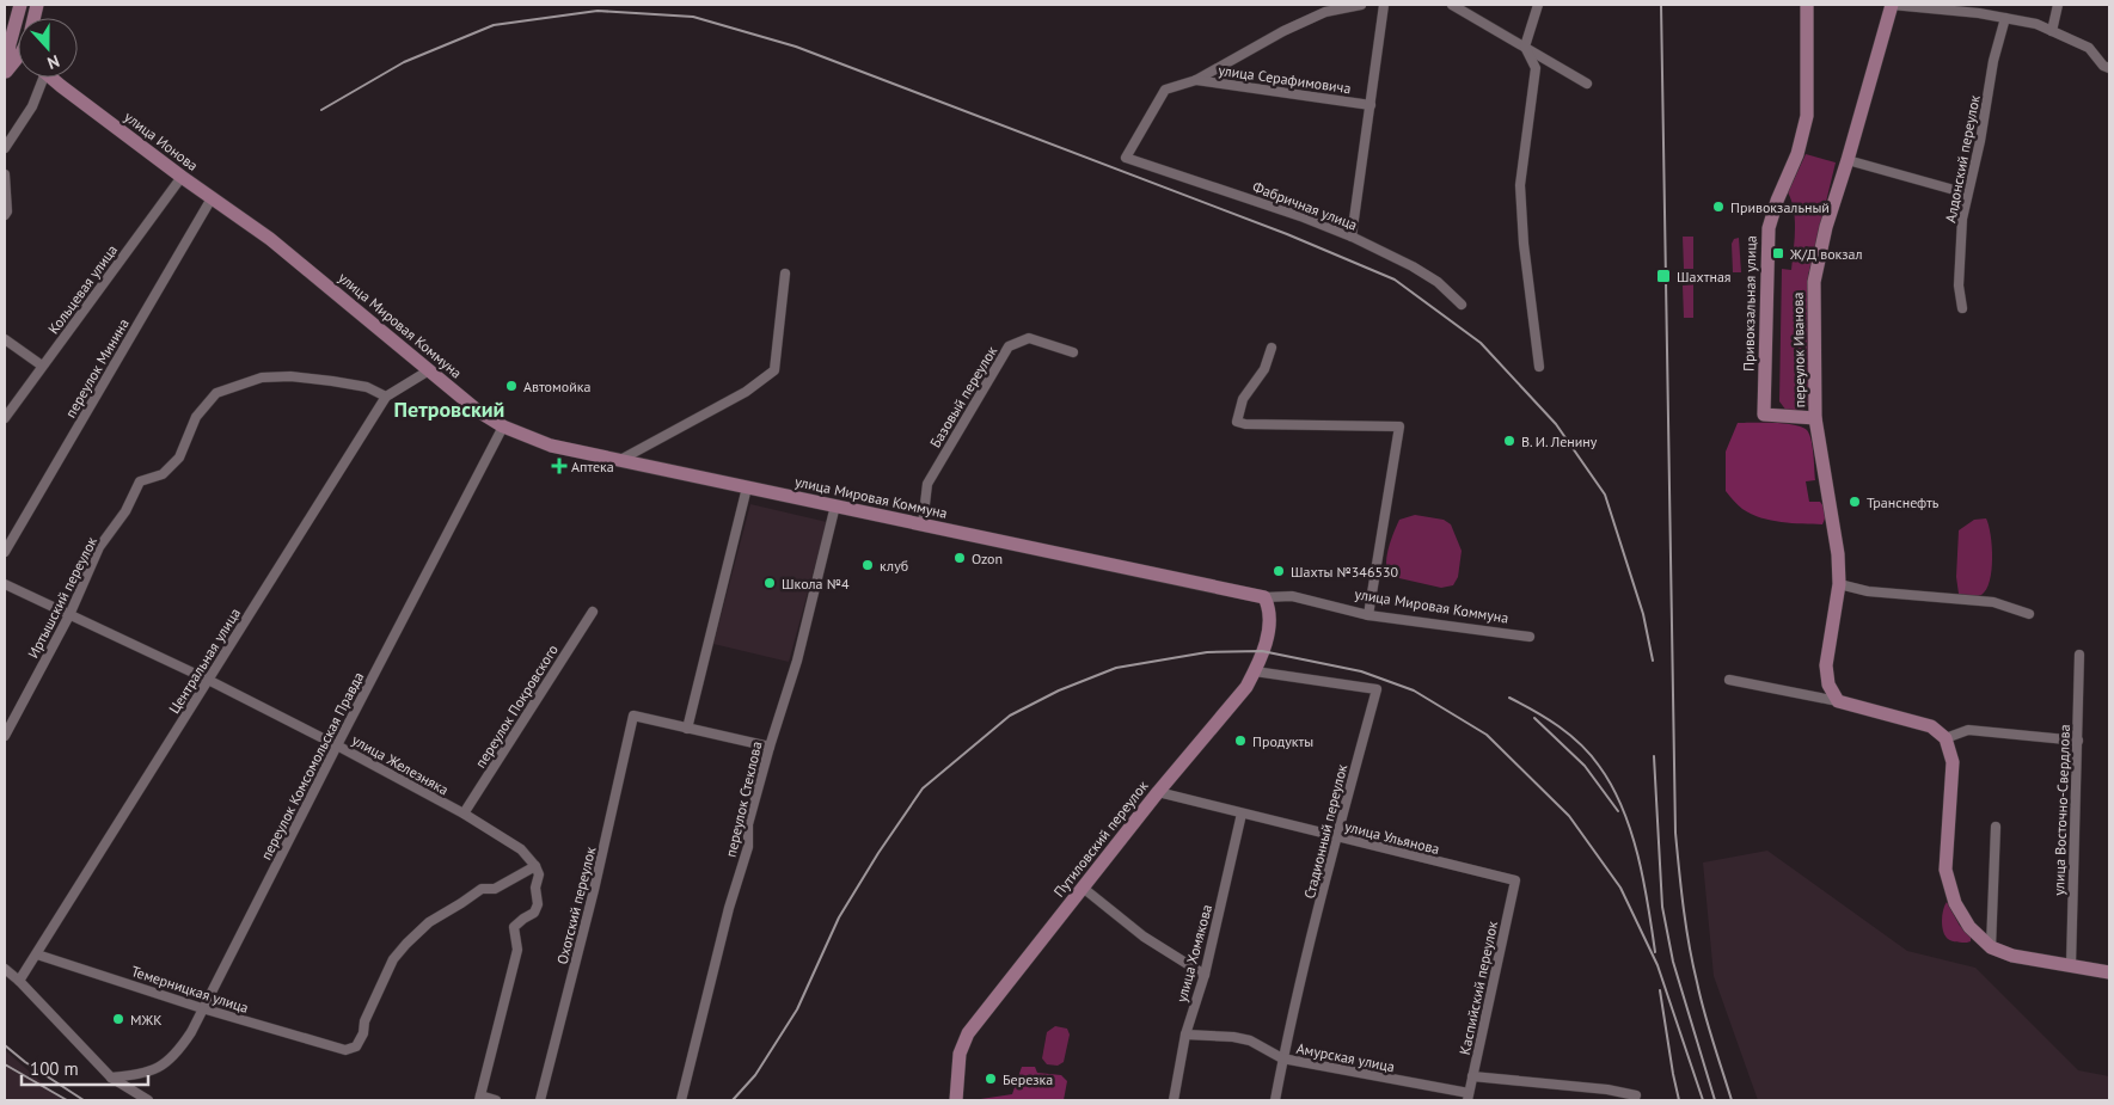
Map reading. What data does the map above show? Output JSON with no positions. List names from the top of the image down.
{
  "streets": {
    "main road": [
      "улица Ионова",
      "Привокзальная улица",
      "улица Мировая Коммуна",
      "переулок Иванова",
      "Путиловский переулок"
    ],
    "street": [
      "улица Серафимовича",
      "Алдонский переулок",
      "Фабричная улица",
      "Кольцевая улица",
      "переулок Минина",
      "Базовый переулок",
      "Иртышский переулок",
      "Центральная улица",
      "переулок Покровского",
      "улица Железняка",
      "переулок Комсомольская Правда",
      "переулок Стеклова",
      "улица Восточно-Свердлова",
      "Стадионный переулок",
      "улица Ульянова",
      "Охотский переулок",
      "улица Хомякова",
      "Каспийский переулок",
      "Темерницкая улица",
      "Амурская улица"
    ]
  },
  "crossings": [
    ["улица Серафимовича", "Фабричная улица"],
    ["улица Ионова", "Кольцевая улица"],
    ["улица Ионова", "улица Мировая Коммуна"],
    ["улица Ионова", "переулок Минина"],
    ["Привокзальная улица", "переулок Иванова"],
    ["улица Мировая Коммуна", "Базовый переулок"],
    ["улица Мировая Коммуна", "Центральная улица"],
    ["улица Мировая Коммуна", "переулок Комсомольская Правда"],
    ["улица Мировая Коммуна", "переулок Стеклова"],
    ["улица Мировая Коммуна", "Путиловский переулок"],
    ["Иртышский переулок", "Центральная улица"],
    ["Иртышский переулок", "улица Железняка"],
    ["Центральная улица", "улица Железняка"],
    ["Центральная улица", "Темерницкая улица"],
    ["переулок Покровского", "улица Железняка"],
    ["улица Железняка", "переулок Комсомольская Правда"],
    ["улица Железняка", "Темерницкая улица"],
    ["переулок Комсомольская Правда", "Темерницкая улица"],
    ["Стадионный переулок", "улица Ульянова"],
    ["Стадионный переулок", "Путиловский переулок"],
    ["Стадионный переулок", "Амурская улица"],
    ["улица Ульянова", "Путиловский переулок"],
    ["улица Ульянова", "улица Хомякова"],
    ["улица Ульянова", "Каспийский переулок"],
    ["улица Хомякова", "Амурская улица"],
    ["Каспийский переулок", "Амурская улица"]
  ],
  "districts": ["Петровский"],
  "places": {
    "other": [
      "Привокзальный",
      "Автомойка",
      "В. И. Ленину",
      "Транснефть",
      "Ozon",
      "клуб",
      "Шахты №346530",
      "Школа №4",
      "Продукты",
      "МЖК",
      "Березка"
    ],
    "transit": ["Ж/Д вокзал", "Шахтная"],
    "health": ["Аптека"]
  },
  "scale_bar": "100 m",
  "north": "bottom"
}
